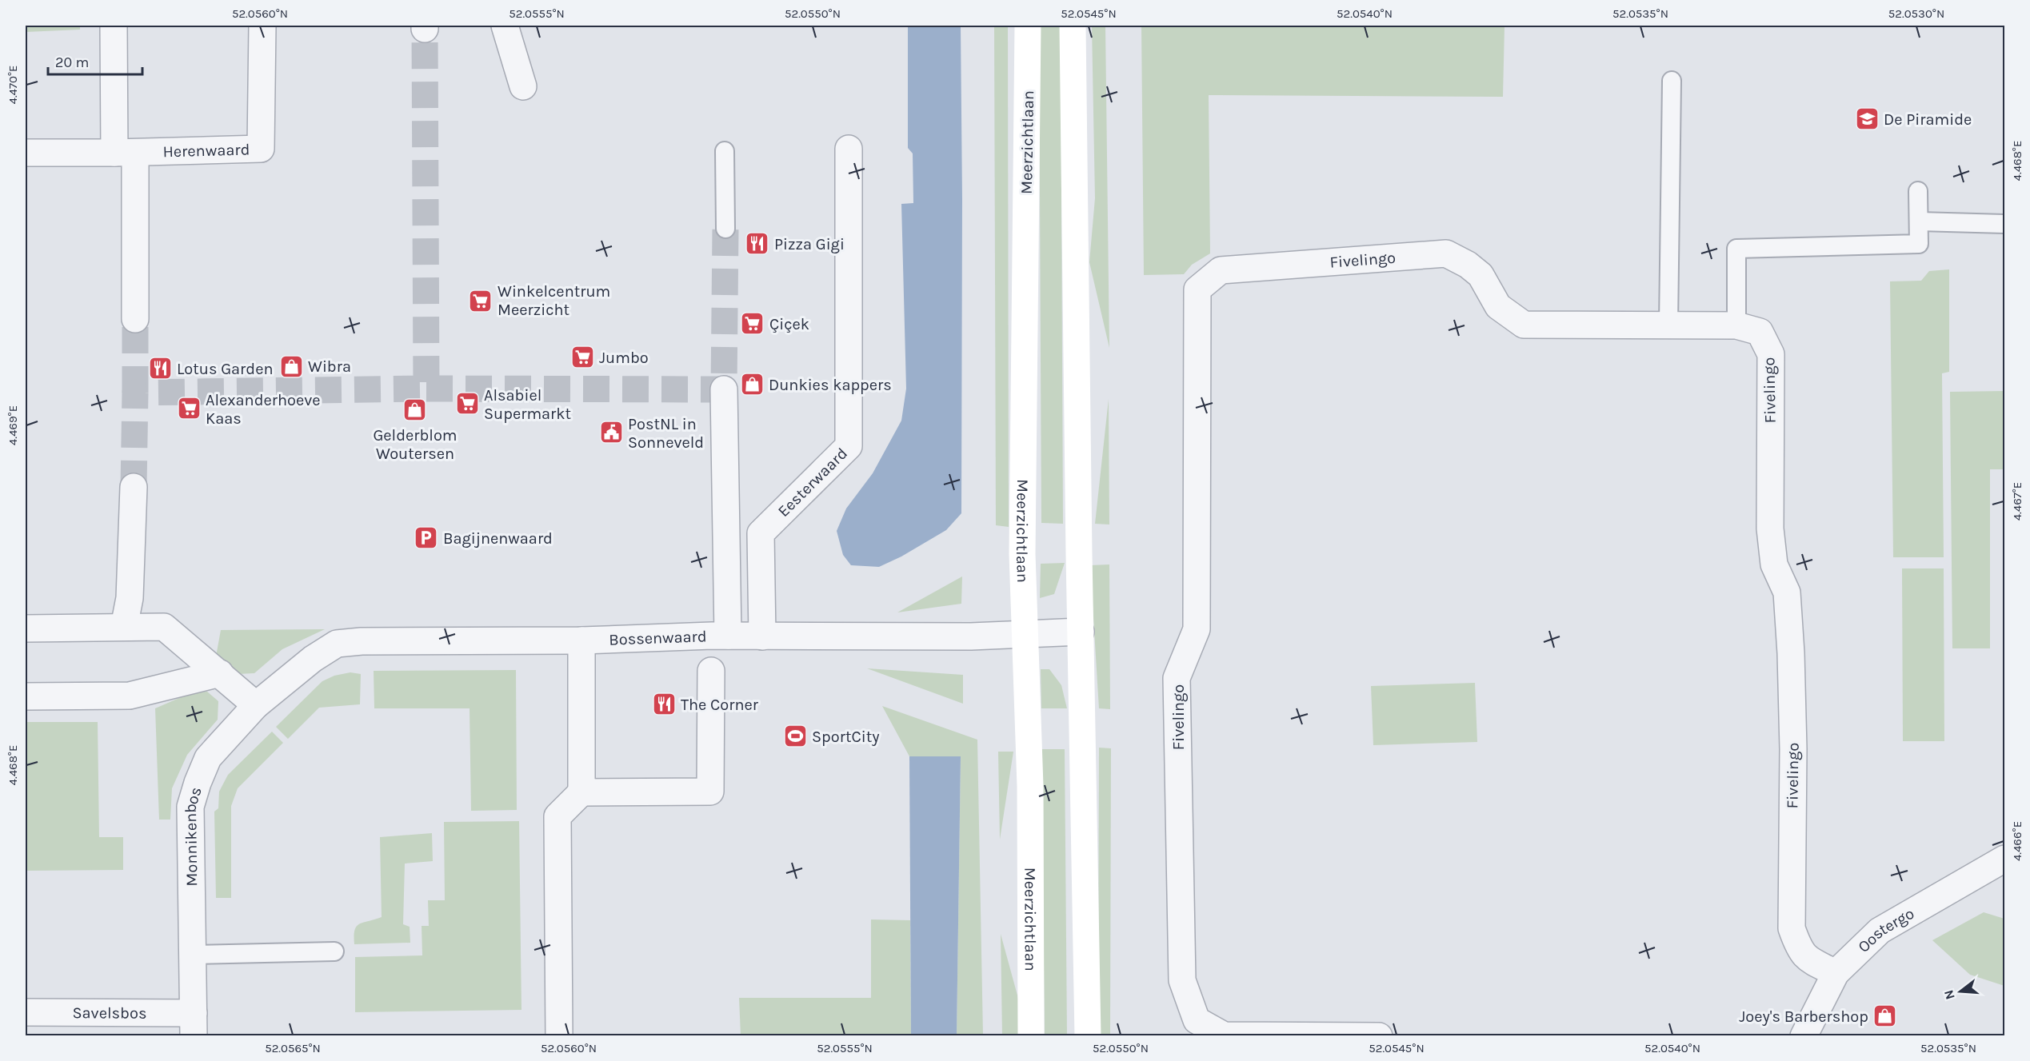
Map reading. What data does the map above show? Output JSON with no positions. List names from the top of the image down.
{
  "streets": {
    "street": [
      "Meerzichtlaan",
      "Herenwaard",
      "Fivelingo",
      "Eesterwaard",
      "Bossenwaard",
      "Monnikenbos",
      "Oostergo",
      "Savelsbos"
    ]
  },
  "crossings": [
    ["Meerzichtlaan", "Bossenwaard"],
    ["Fivelingo", "Oostergo"],
    ["Eesterwaard", "Bossenwaard"],
    ["Bossenwaard", "Monnikenbos"],
    ["Monnikenbos", "Savelsbos"]
  ],
  "places": {
    "school or university": ["De Piramide"],
    "restaurant": ["Pizza Gigi", "Lotus Garden", "The Corner"],
    "supermarket": [
      "Winkelcentrum Meerzicht",
      "Çiçek",
      "Jumbo",
      "Alsabiel Supermarkt",
      "Alexanderhoeve Kaas"
    ],
    "shop": [
      "Wibra",
      "Dunkies kappers",
      "Gelderblom Woutersen",
      "Joey's Barbershop"
    ],
    "public building": ["PostNL in Sonneveld"],
    "parking": ["Bagijnenwaard"],
    "sports": ["SportCity"]
  },
  "scale_bar": "20 m",
  "north": "left",
  "coordinates": [
    "52.0560°N",
    "52.0555°N",
    "52.0550°N",
    "52.0545°N",
    "52.0540°N",
    "52.0535°N",
    "52.0530°N",
    "4.470°E",
    "4.468°E",
    "4.469°E",
    "4.467°E",
    "4.466°E",
    "52.0565°N"
  ]
}
